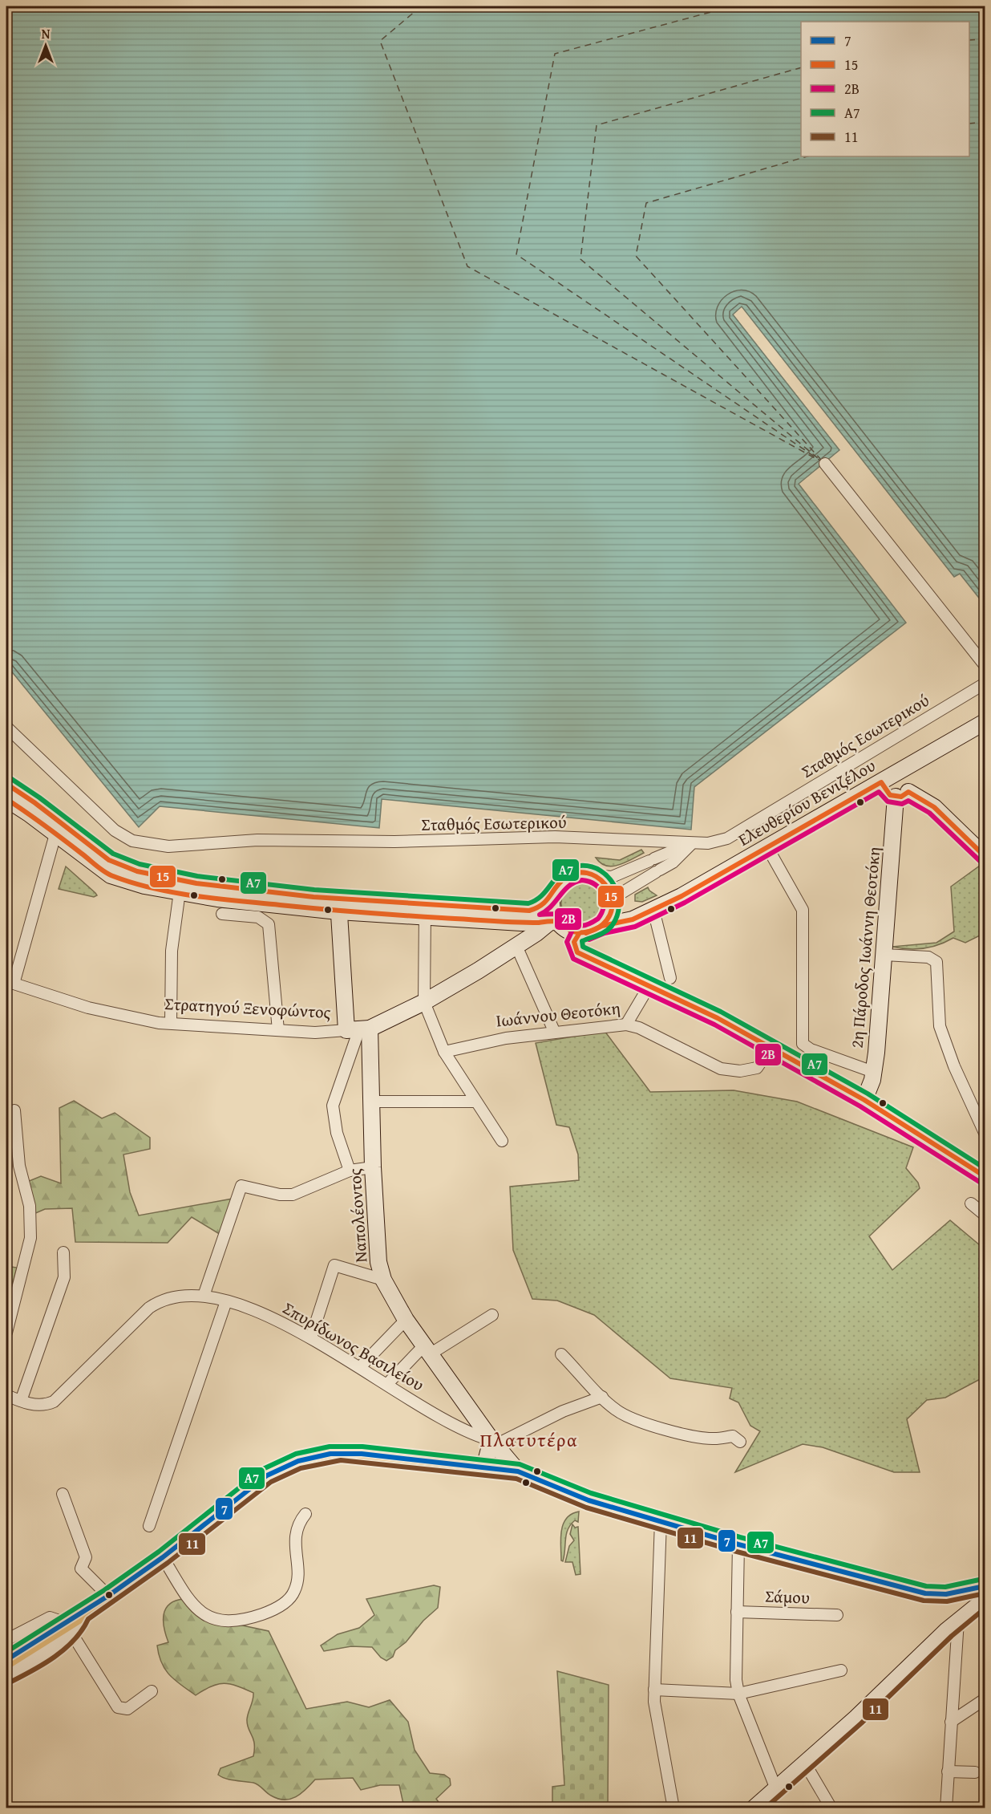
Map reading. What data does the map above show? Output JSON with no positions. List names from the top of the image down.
{
  "streets": {
    "main road": [
      "Ελευθερίου Βενιζέλου",
      "2η Πάροδος Ιωάννη Θεοτόκη",
      "Στρατηγού Ξενοφώντος",
      "Ιωάννου Θεοτόκη",
      "Ναπολέοντος"
    ],
    "street": ["Σταθμός Εσωτερικού", "Σπυρίδωνος Βασιλείου", "Σάμου"]
  },
  "crossings": [
    ["Ελευθερίου Βενιζέλου", "2η Πάροδος Ιωάννη Θεοτόκη"],
    ["Ελευθερίου Βενιζέλου", "Στρατηγού Ξενοφώντος"],
    ["Ελευθερίου Βενιζέλου", "Ιωάννου Θεοτόκη"],
    ["2η Πάροδος Ιωάννη Θεοτόκη", "Ιωάννου Θεοτόκη"],
    ["Στρατηγού Ξενοφώντος", "Ιωάννου Θεοτόκη"],
    ["Στρατηγού Ξενοφώντος", "Ναπολέοντος"],
    ["Ναπολέοντος", "Σπυρίδωνος Βασιλείου"]
  ],
  "districts": ["Πλατυτέρα"],
  "lines": [
    "transit line A7",
    "transit line 15",
    "transit line 2B",
    "transit line 7",
    "transit line 11"
  ],
  "legend": [
    "7",
    "15",
    "2B",
    "A7",
    "11"
  ],
  "north": "top"
}
